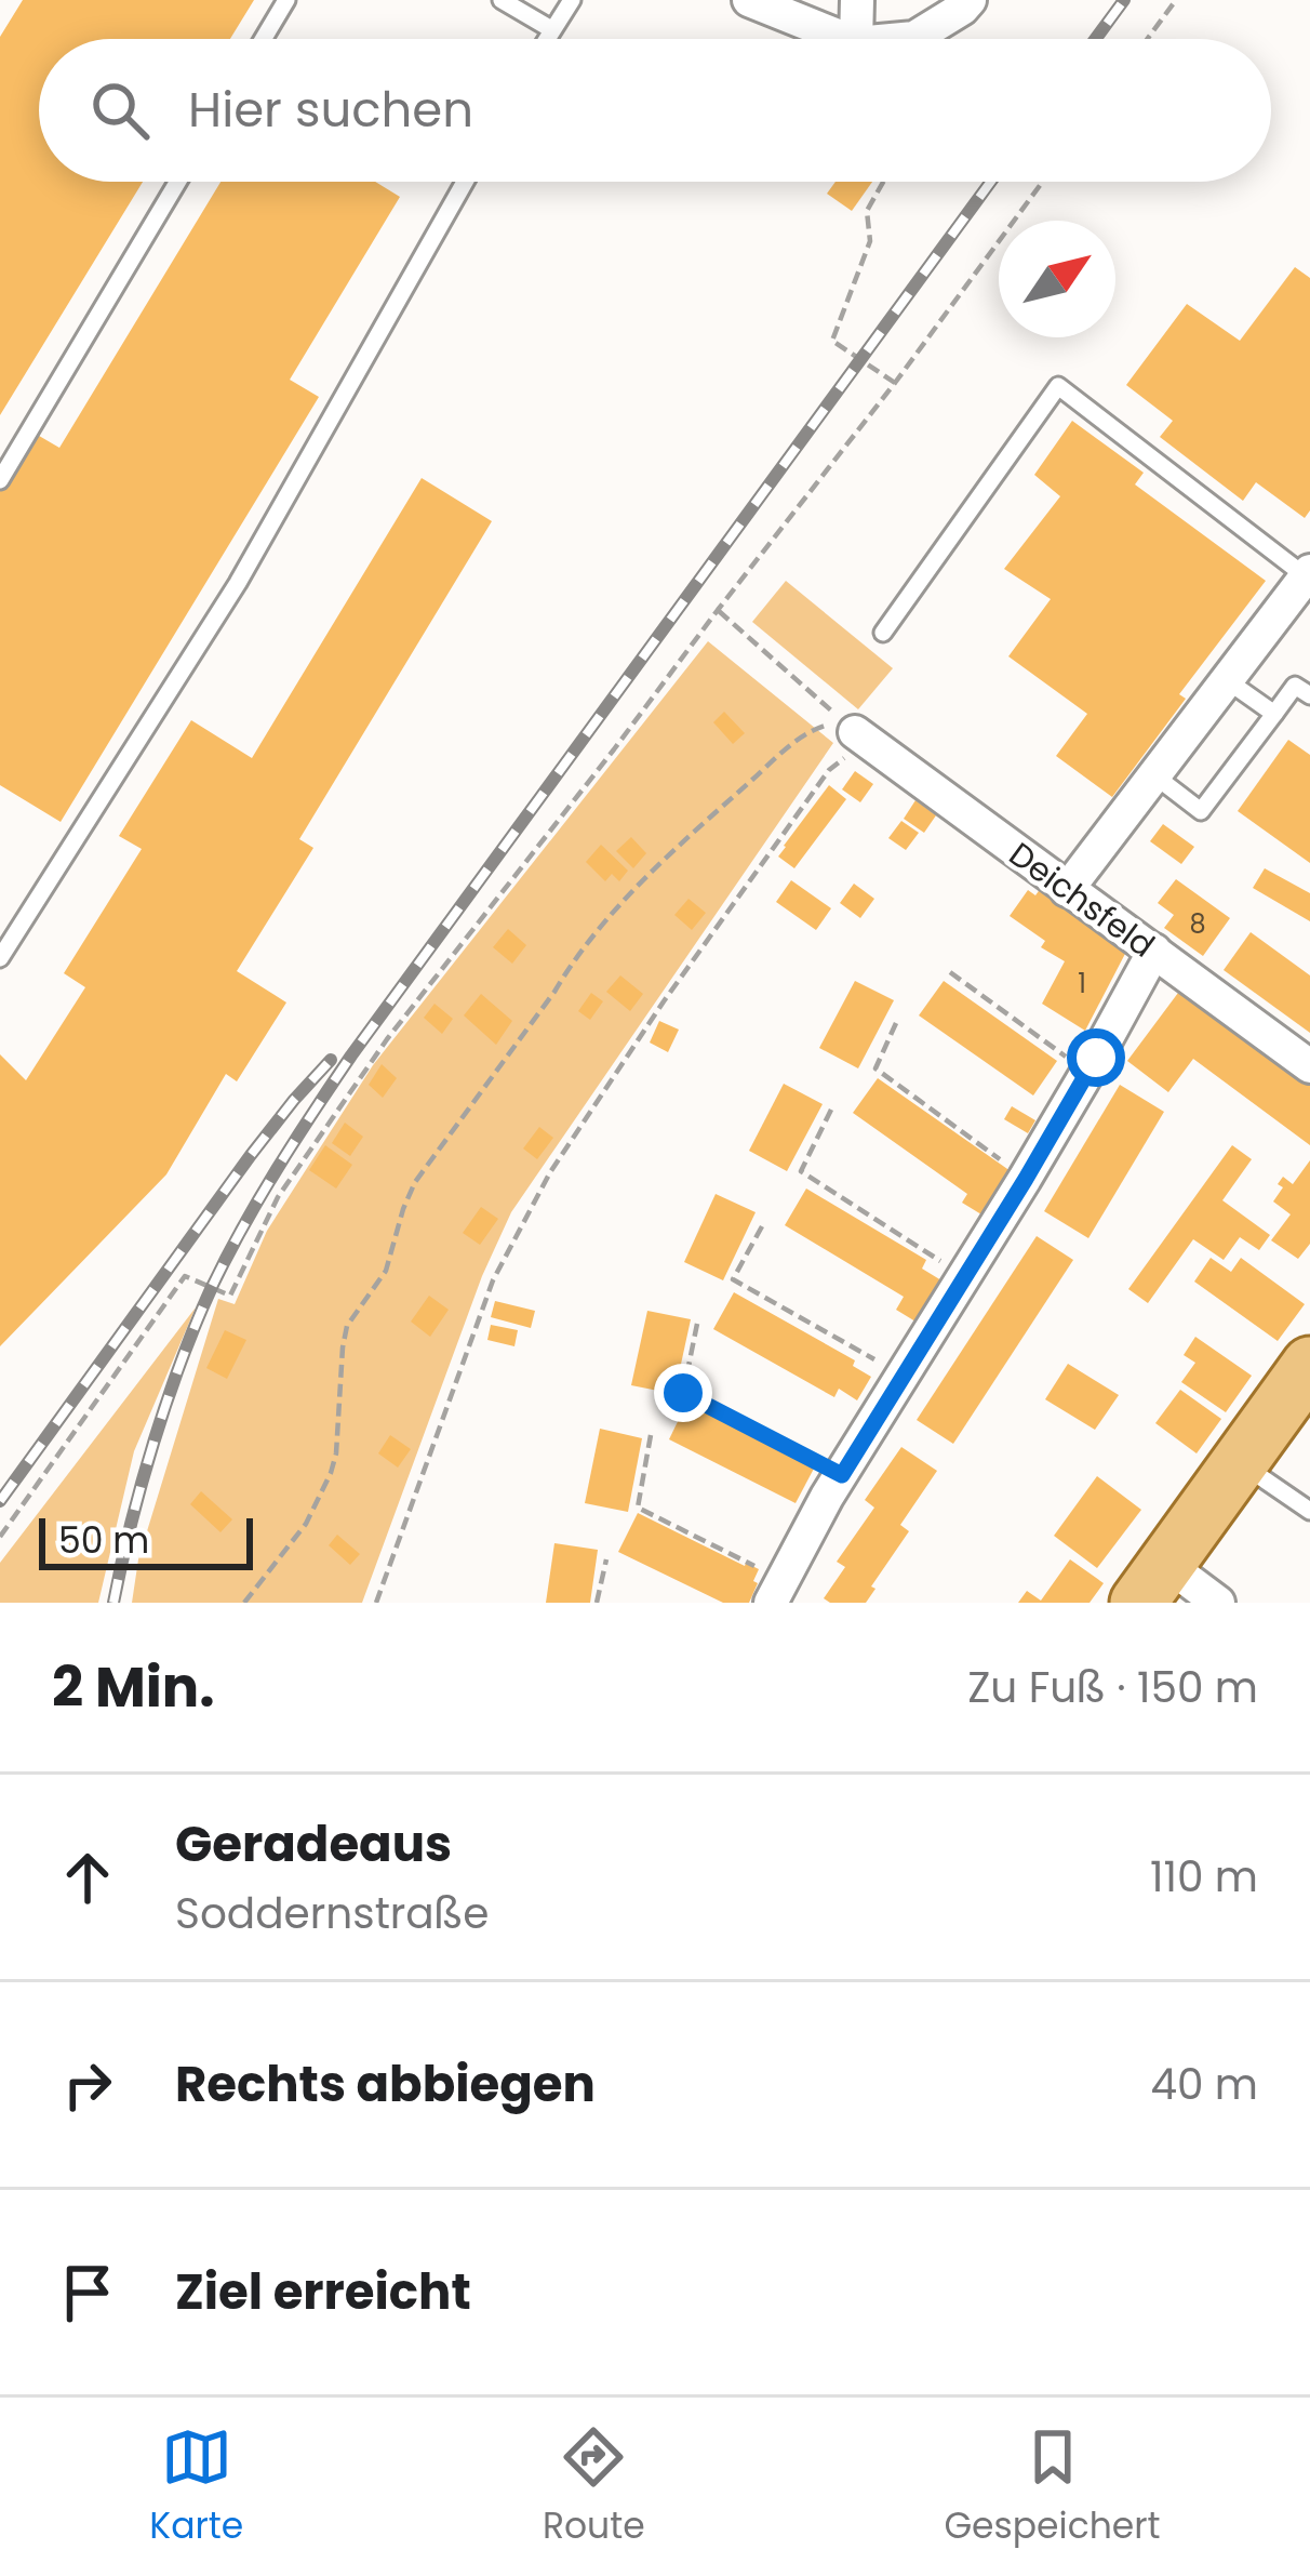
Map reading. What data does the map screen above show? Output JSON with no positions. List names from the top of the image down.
{
  "streets": {
    "street": ["Deichsfeld"]
  },
  "house_numbers": ["8", "1"],
  "scale_bar": "50 m",
  "north": "top right",
  "page": {
    "search": "Hier suchen",
    "scale": "50 m",
    "heading": ["2 Min.", "Zu Fuß · 150 m"],
    "list": [
      ["Geradeaus", "Soddernstraße", "110 m"],
      ["Rechts abbiegen", "40 m"],
      "Ziel erreicht"
    ],
    "nav": ["Karte", "Route", "Gespeichert"]
  }
}
